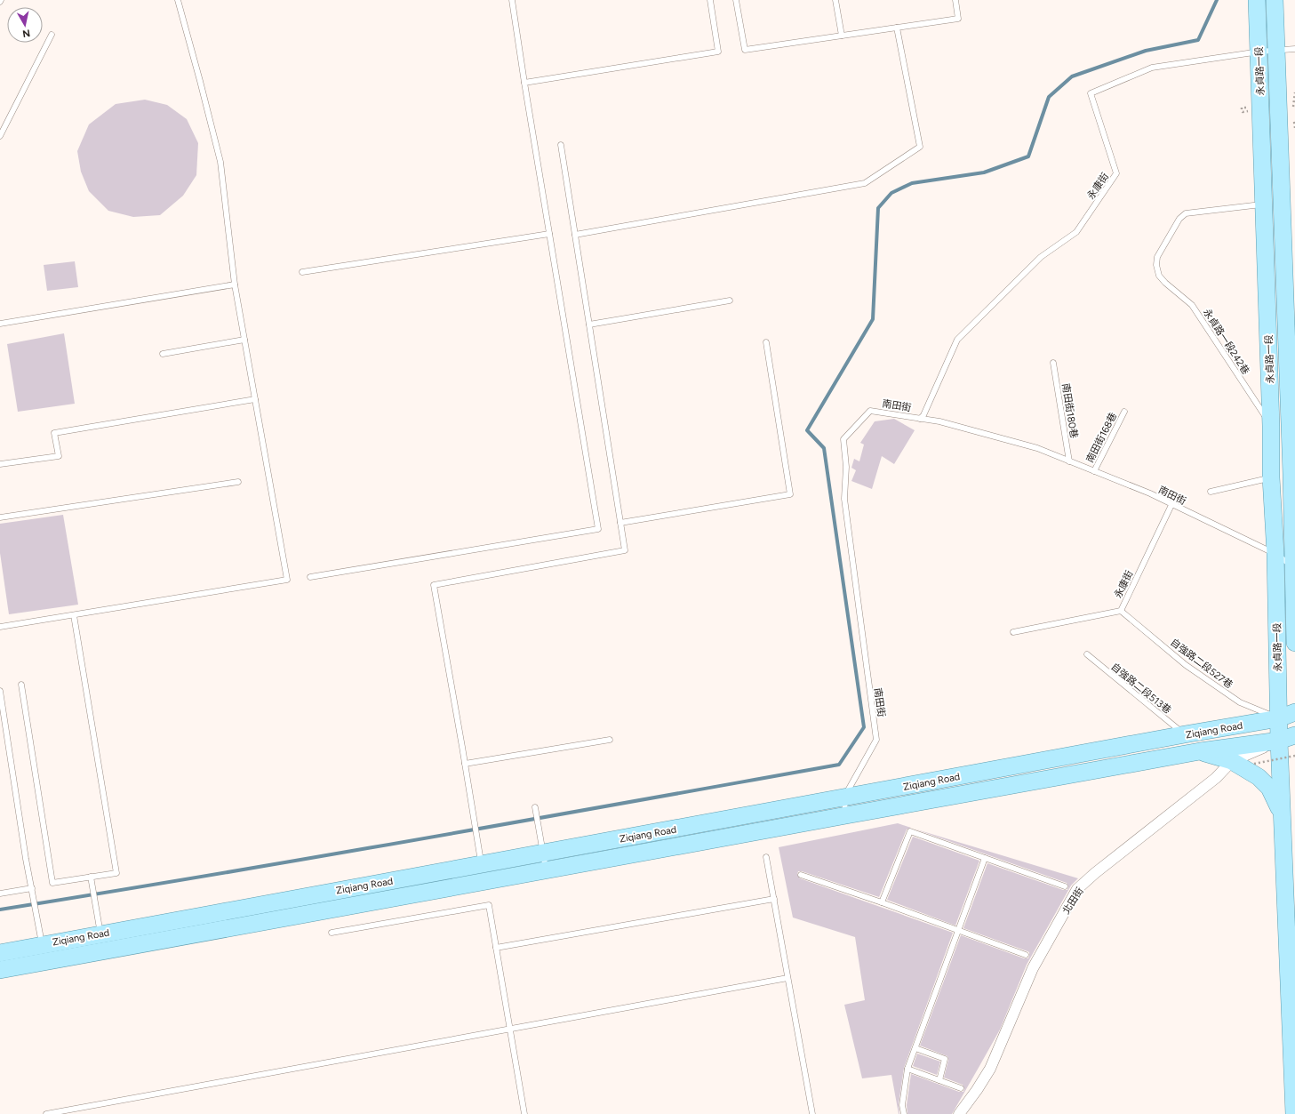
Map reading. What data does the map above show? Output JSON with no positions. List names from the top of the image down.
{
  "streets": {
    "main road": ["永貞路一段", "Ziqiang Road"],
    "street": ["北田街"],
    "lane": [
      "永康街",
      "永貞路一段242巷",
      "南田街",
      "南田街180巷",
      "南田街168巷",
      "自強路二段527巷",
      "自強路二段513巷"
    ]
  },
  "crossings": [
    ["永貞路一段", "永康街"],
    ["永貞路一段", "永貞路一段242巷"],
    ["永貞路一段", "南田街"],
    ["永貞路一段", "自強路二段527巷"],
    ["永貞路一段", "Ziqiang Road"],
    ["永貞路一段", "北田街"],
    ["永康街", "南田街"],
    ["永康街", "自強路二段527巷"],
    ["南田街", "南田街180巷"],
    ["南田街", "南田街168巷"],
    ["南田街", "Ziqiang Road"],
    ["自強路二段527巷", "Ziqiang Road"],
    ["自強路二段513巷", "Ziqiang Road"],
    ["Ziqiang Road", "北田街"]
  ],
  "north": "bottom"
}
